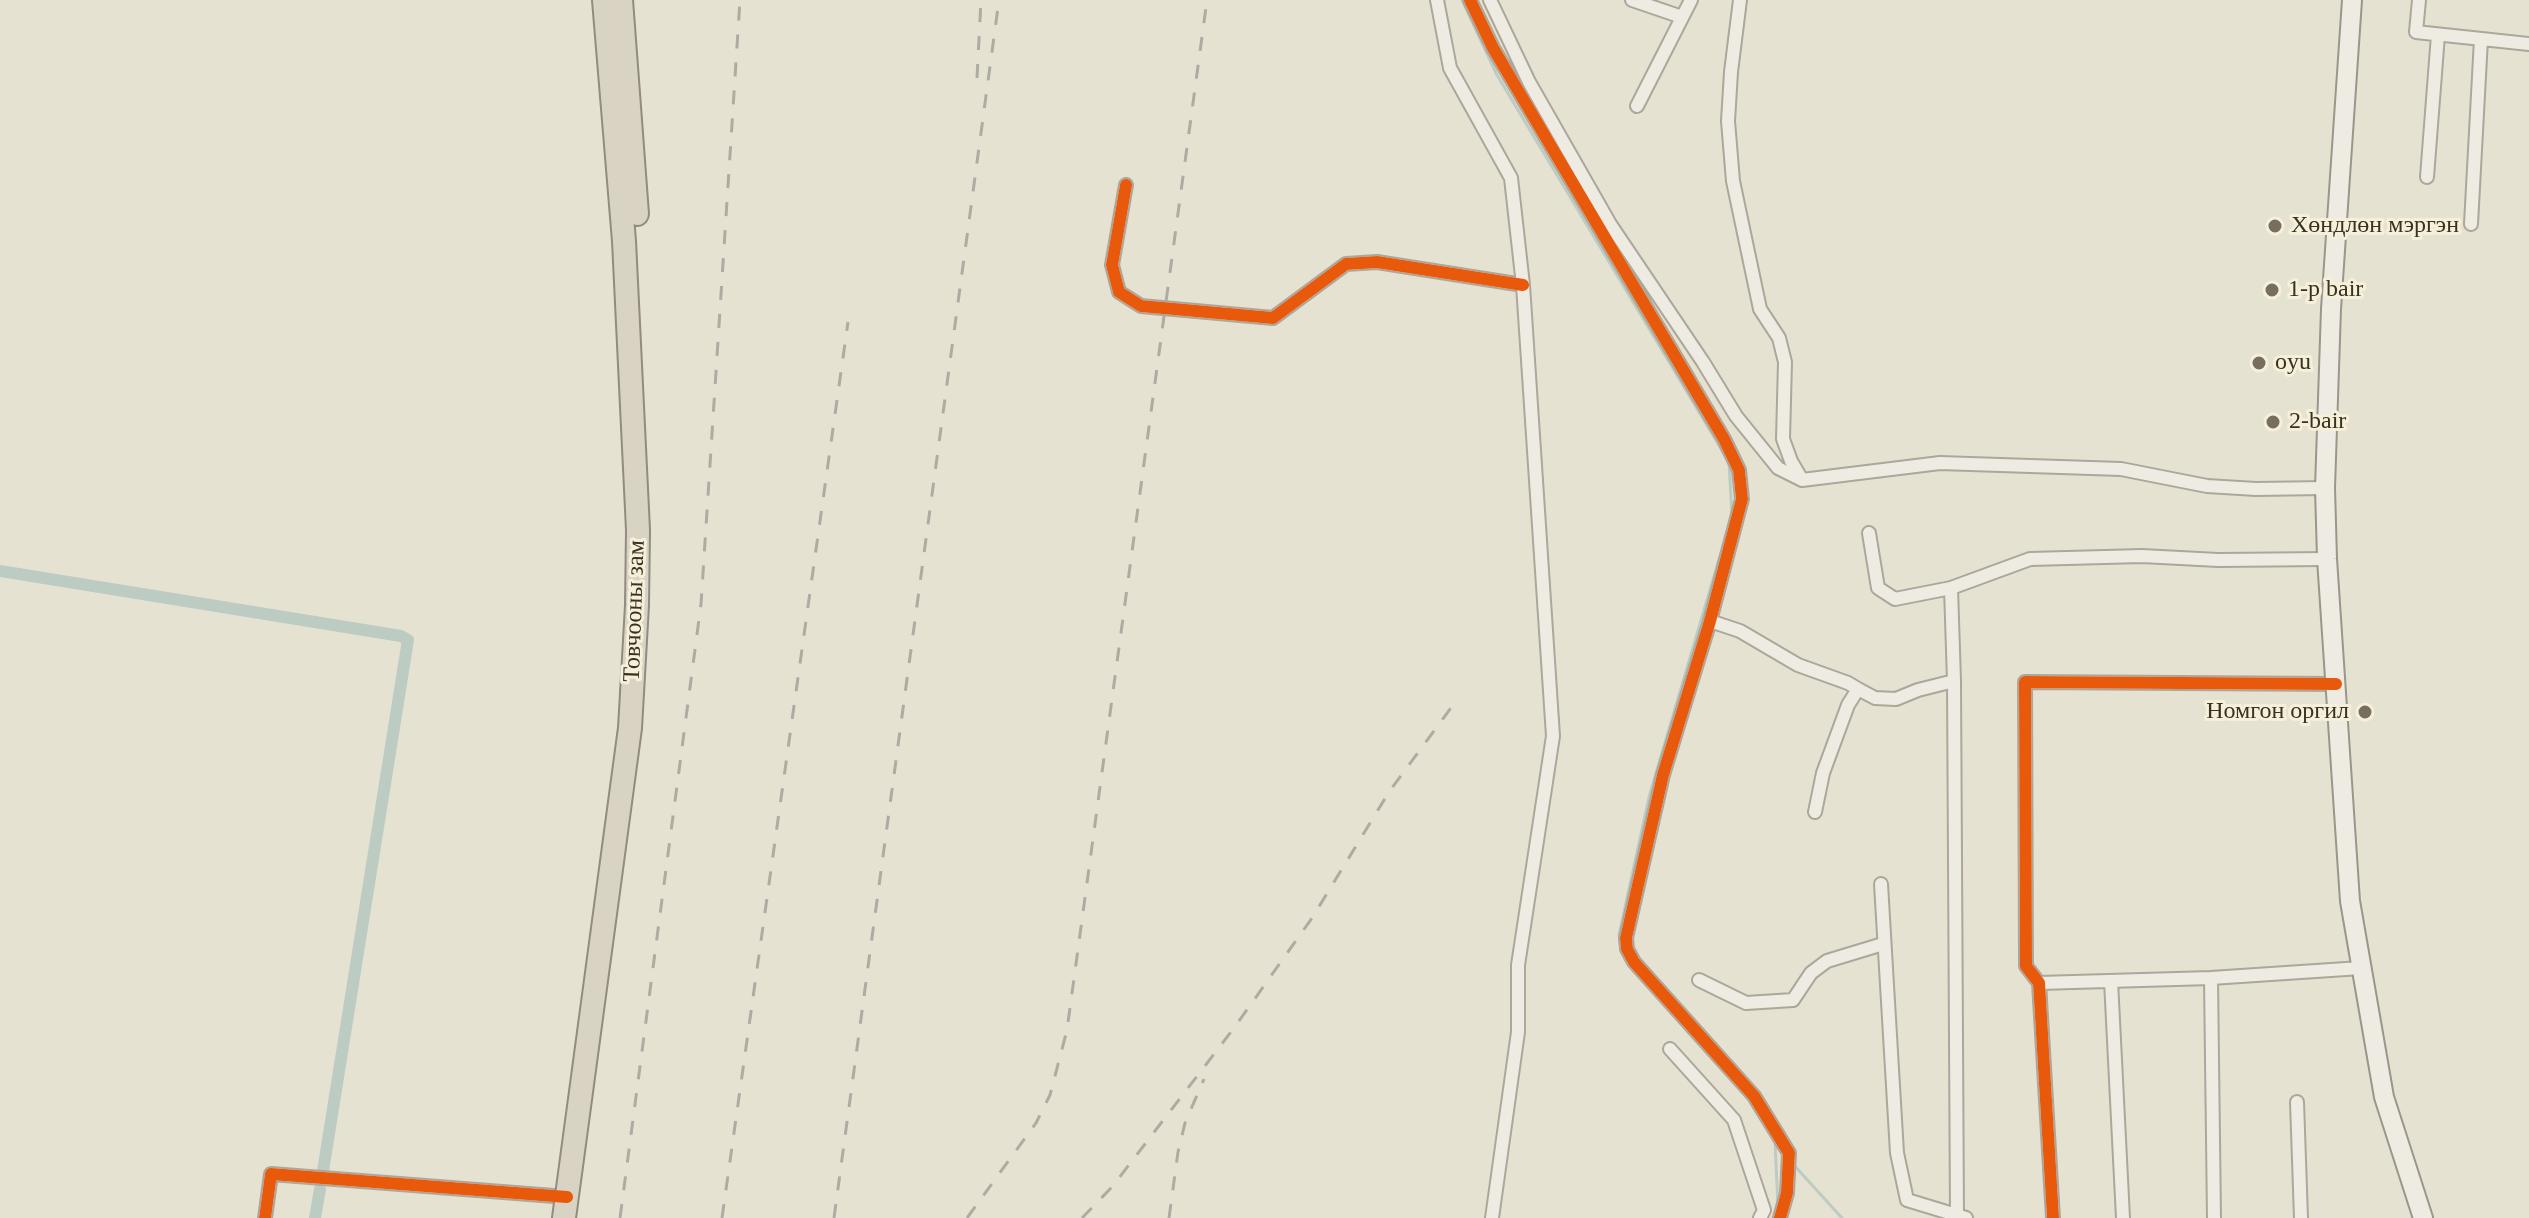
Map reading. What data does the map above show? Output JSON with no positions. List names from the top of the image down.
{
  "streets": {
    "highway": ["Товчооны зам"]
  },
  "places": [
    "Хөндлөн мэргэн",
    "1-p bair",
    "oyu",
    "2-bair",
    "Номгон оргил"
  ]
}
